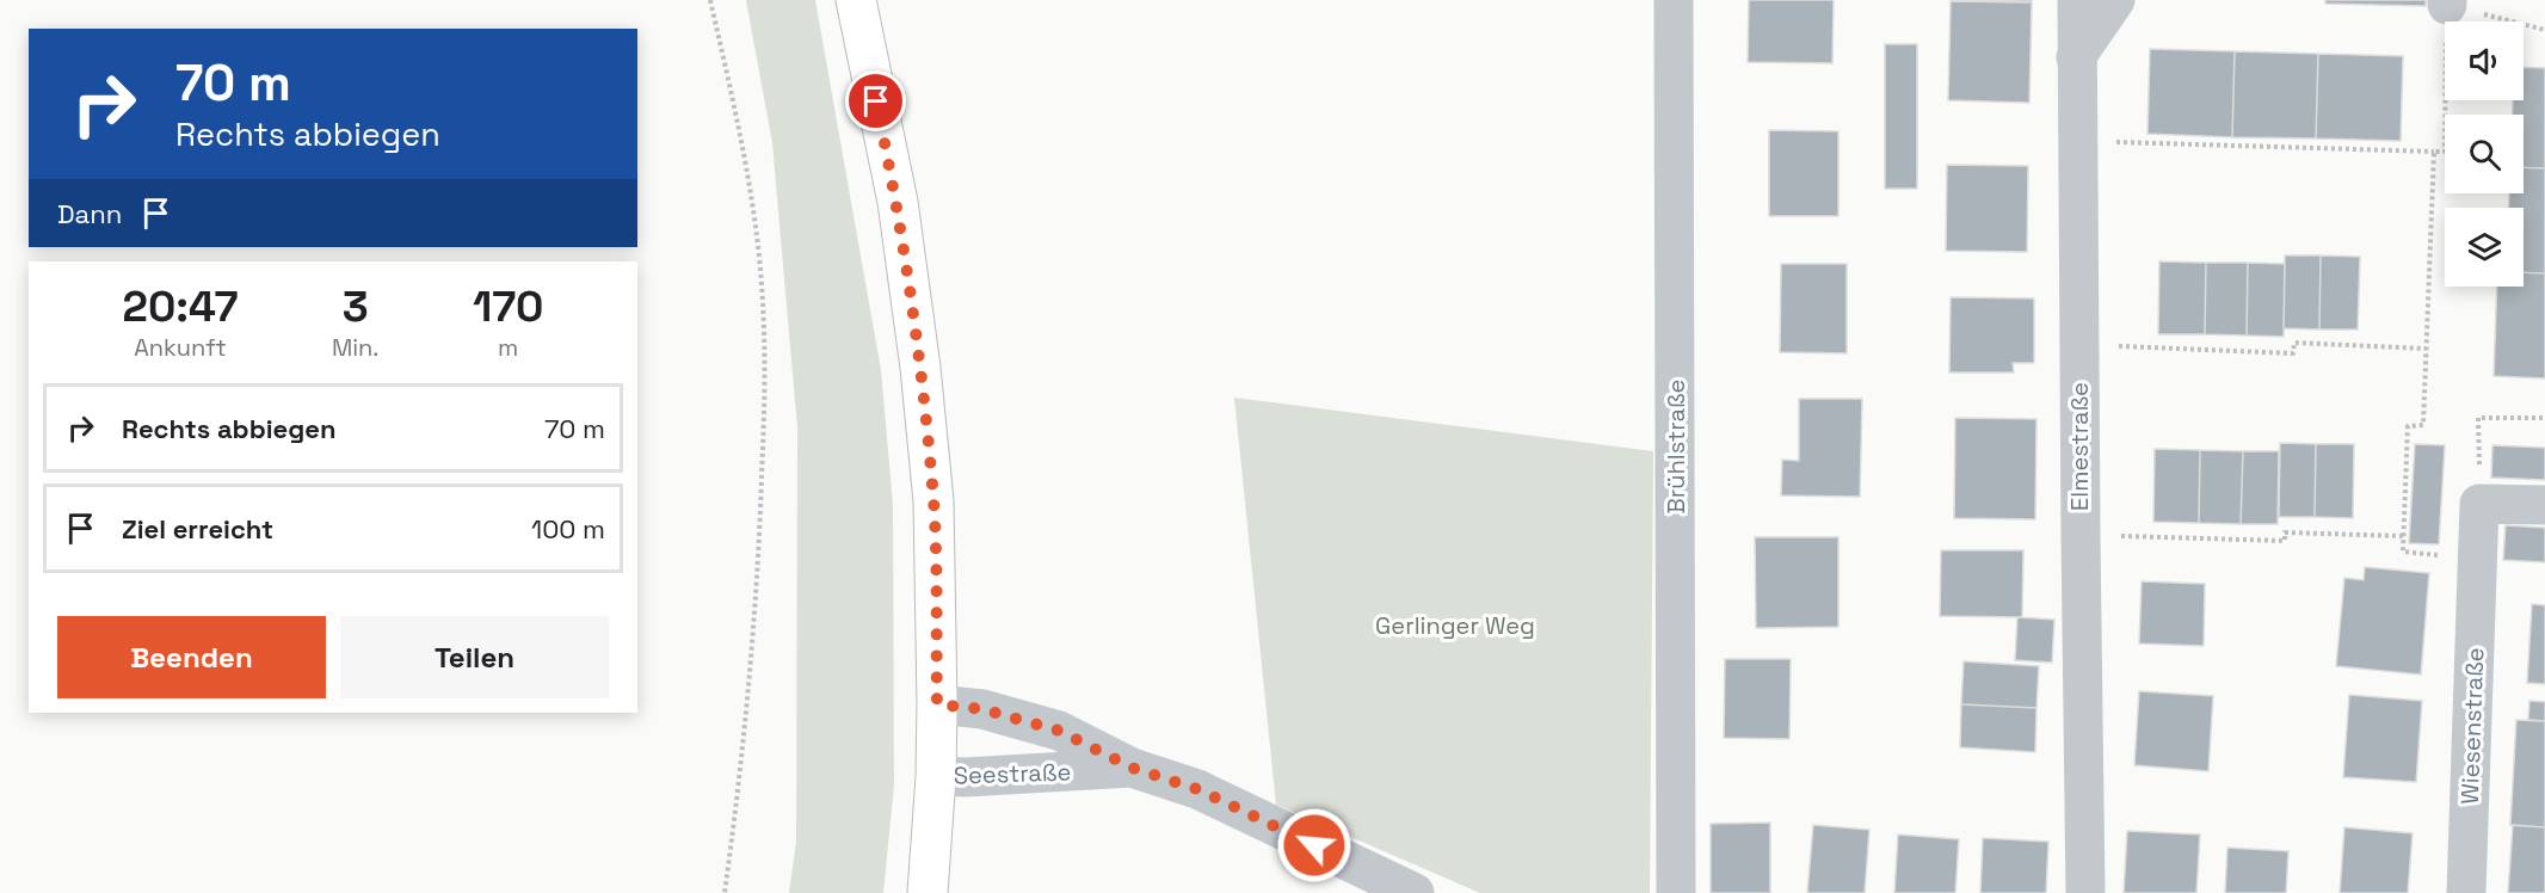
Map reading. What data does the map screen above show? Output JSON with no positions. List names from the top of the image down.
{
  "streets": {
    "street": [
      "Brühlstraße",
      "Elmestraße",
      "Wiesenstraße",
      "Seestraße"
    ]
  },
  "parks": ["Gerlinger Weg"],
  "page": {
    "turn": ["70 m", "Rechts abbiegen"],
    "then": "Dann",
    "eta": [
      "20:47",
      "Ankunft",
      "3",
      "Min.",
      "170",
      "m"
    ],
    "list": [
      {
        "name": "Rechts abbiegen",
        "value": "70 m"
      },
      {
        "name": "Ziel erreicht",
        "value": "100 m"
      }
    ],
    "buttons": ["Beenden", "Teilen"]
  }
}
